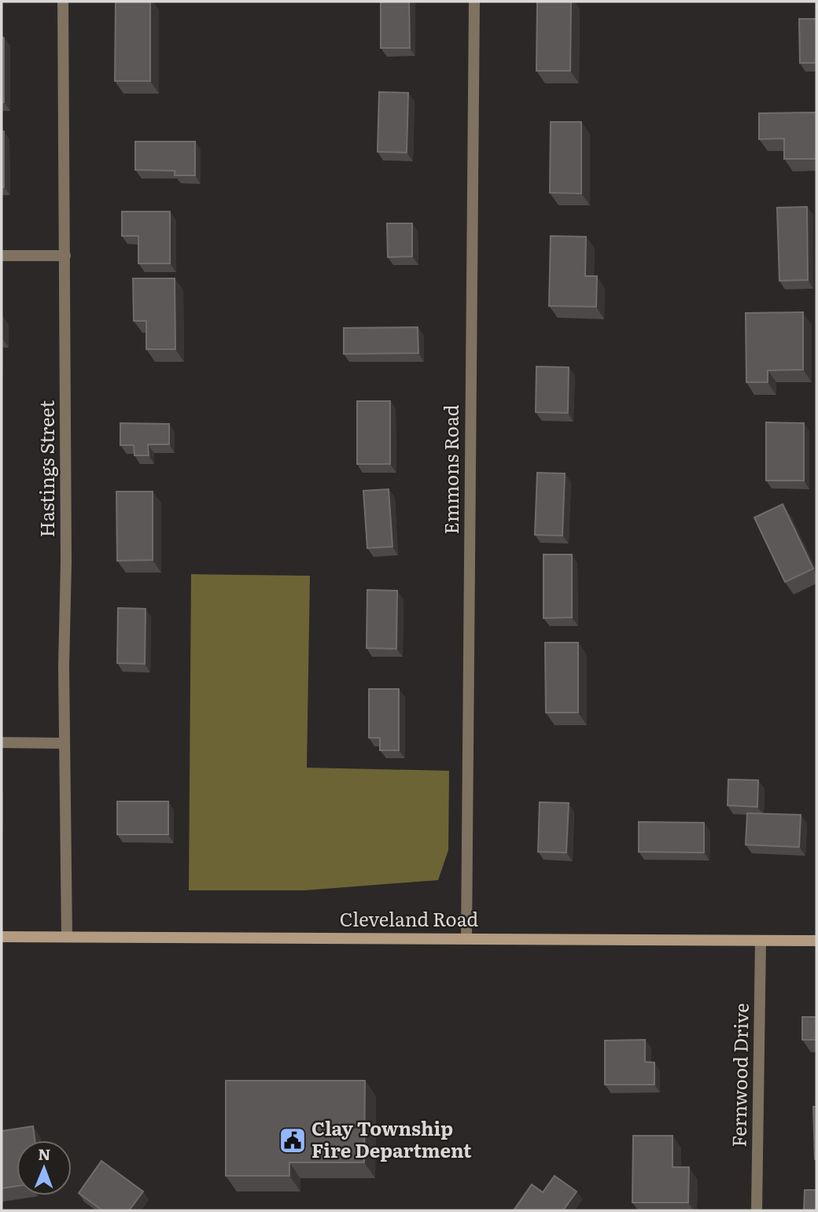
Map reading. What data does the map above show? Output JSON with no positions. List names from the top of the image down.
{
  "streets": {
    "main road": ["Cleveland Road"],
    "street": ["Hastings Street", "Emmons Road", "Fernwood Drive"]
  },
  "crossings": [
    ["Hastings Street", "Cleveland Road"],
    ["Emmons Road", "Cleveland Road"],
    ["Cleveland Road", "Fernwood Drive"]
  ],
  "places": {
    "public building": ["Clay Township Fire Department"]
  },
  "north": "top"
}
